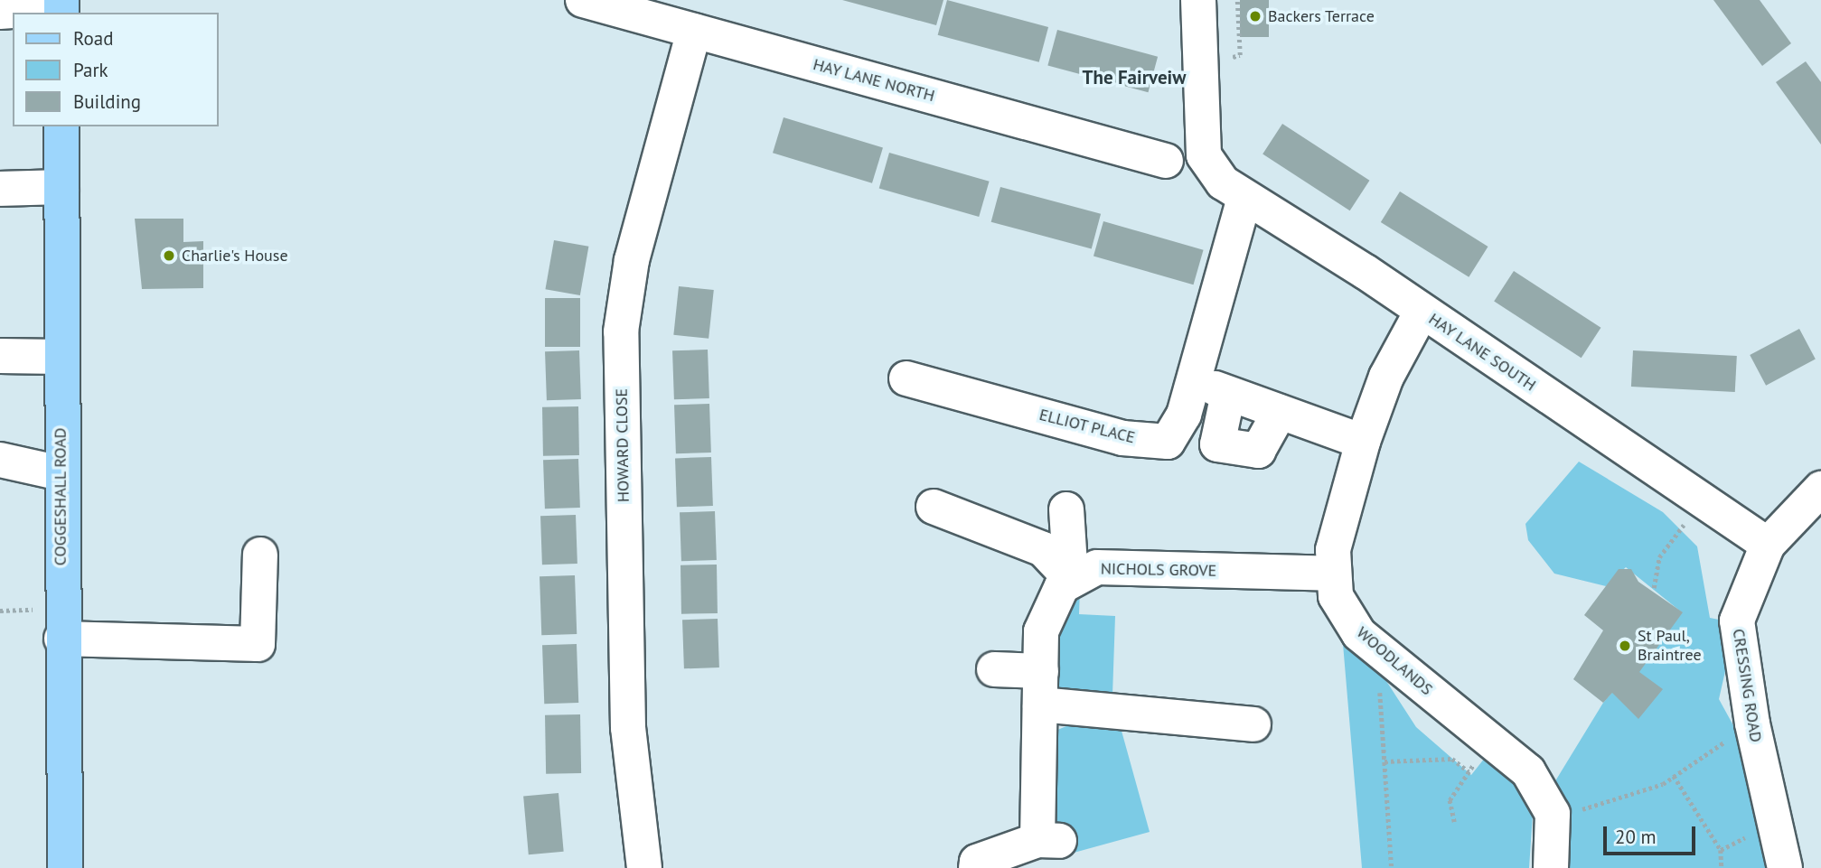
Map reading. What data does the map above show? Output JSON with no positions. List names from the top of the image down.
{
  "streets": {
    "main road": ["COGGESHALL ROAD"],
    "street": [
      "HAY LANE NORTH",
      "HAY LANE SOUTH",
      "ELLIOT PLACE",
      "HOWARD CLOSE",
      "NICHOLS GROVE",
      "WOODLANDS",
      "CRESSING ROAD"
    ]
  },
  "crossings": [
    ["HAY LANE NORTH", "HOWARD CLOSE"],
    ["HAY LANE SOUTH", "ELLIOT PLACE"],
    ["HAY LANE SOUTH", "CRESSING ROAD"],
    ["NICHOLS GROVE", "WOODLANDS"]
  ],
  "districts": ["The Fairveiw"],
  "places": ["Backers Terrace", "Charlie's House", "St Paul, Braintree"],
  "legend": ["Road", "Park", "Building"],
  "scale_bar": "20 m"
}
